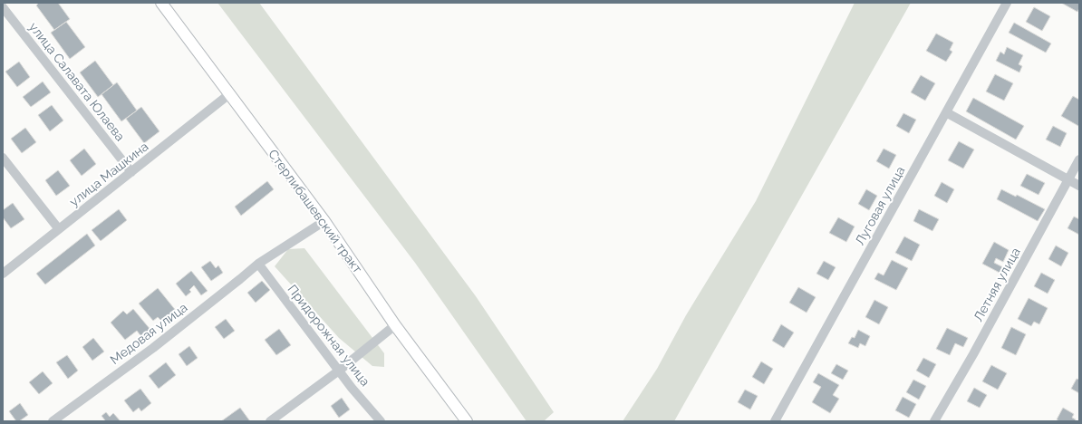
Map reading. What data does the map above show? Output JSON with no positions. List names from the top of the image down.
{
  "streets": {
    "main road": ["Стерлибашевский тракт"],
    "street": [
      "улица Салавата Юлаева",
      "улица Машкина",
      "Луговая улица",
      "Летняя улица",
      "Медовая улица",
      "Придорожная улица"
    ]
  },
  "crossings": [
    ["улица Салавата Юлаева", "улица Машкина"],
    ["улица Машкина", "Стерлибашевский тракт"],
    ["Стерлибашевский тракт", "Медовая улица"],
    ["Медовая улица", "Придорожная улица"]
  ]
}
